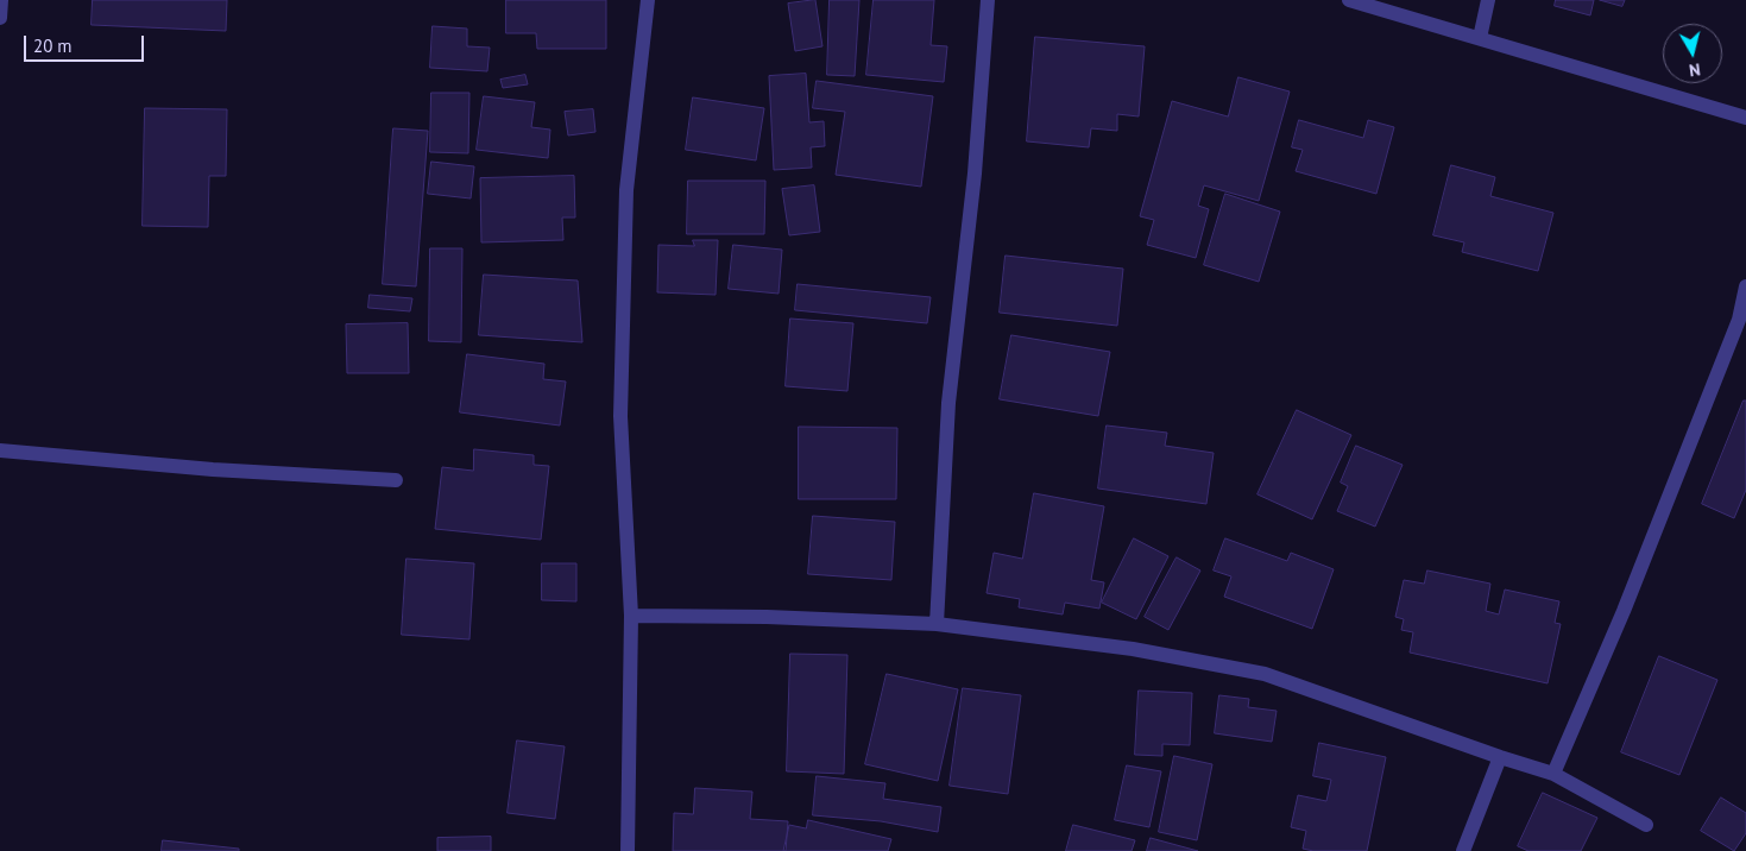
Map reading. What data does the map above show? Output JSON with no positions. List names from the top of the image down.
{
  "scale_bar": "20 m",
  "north": "bottom"
}
